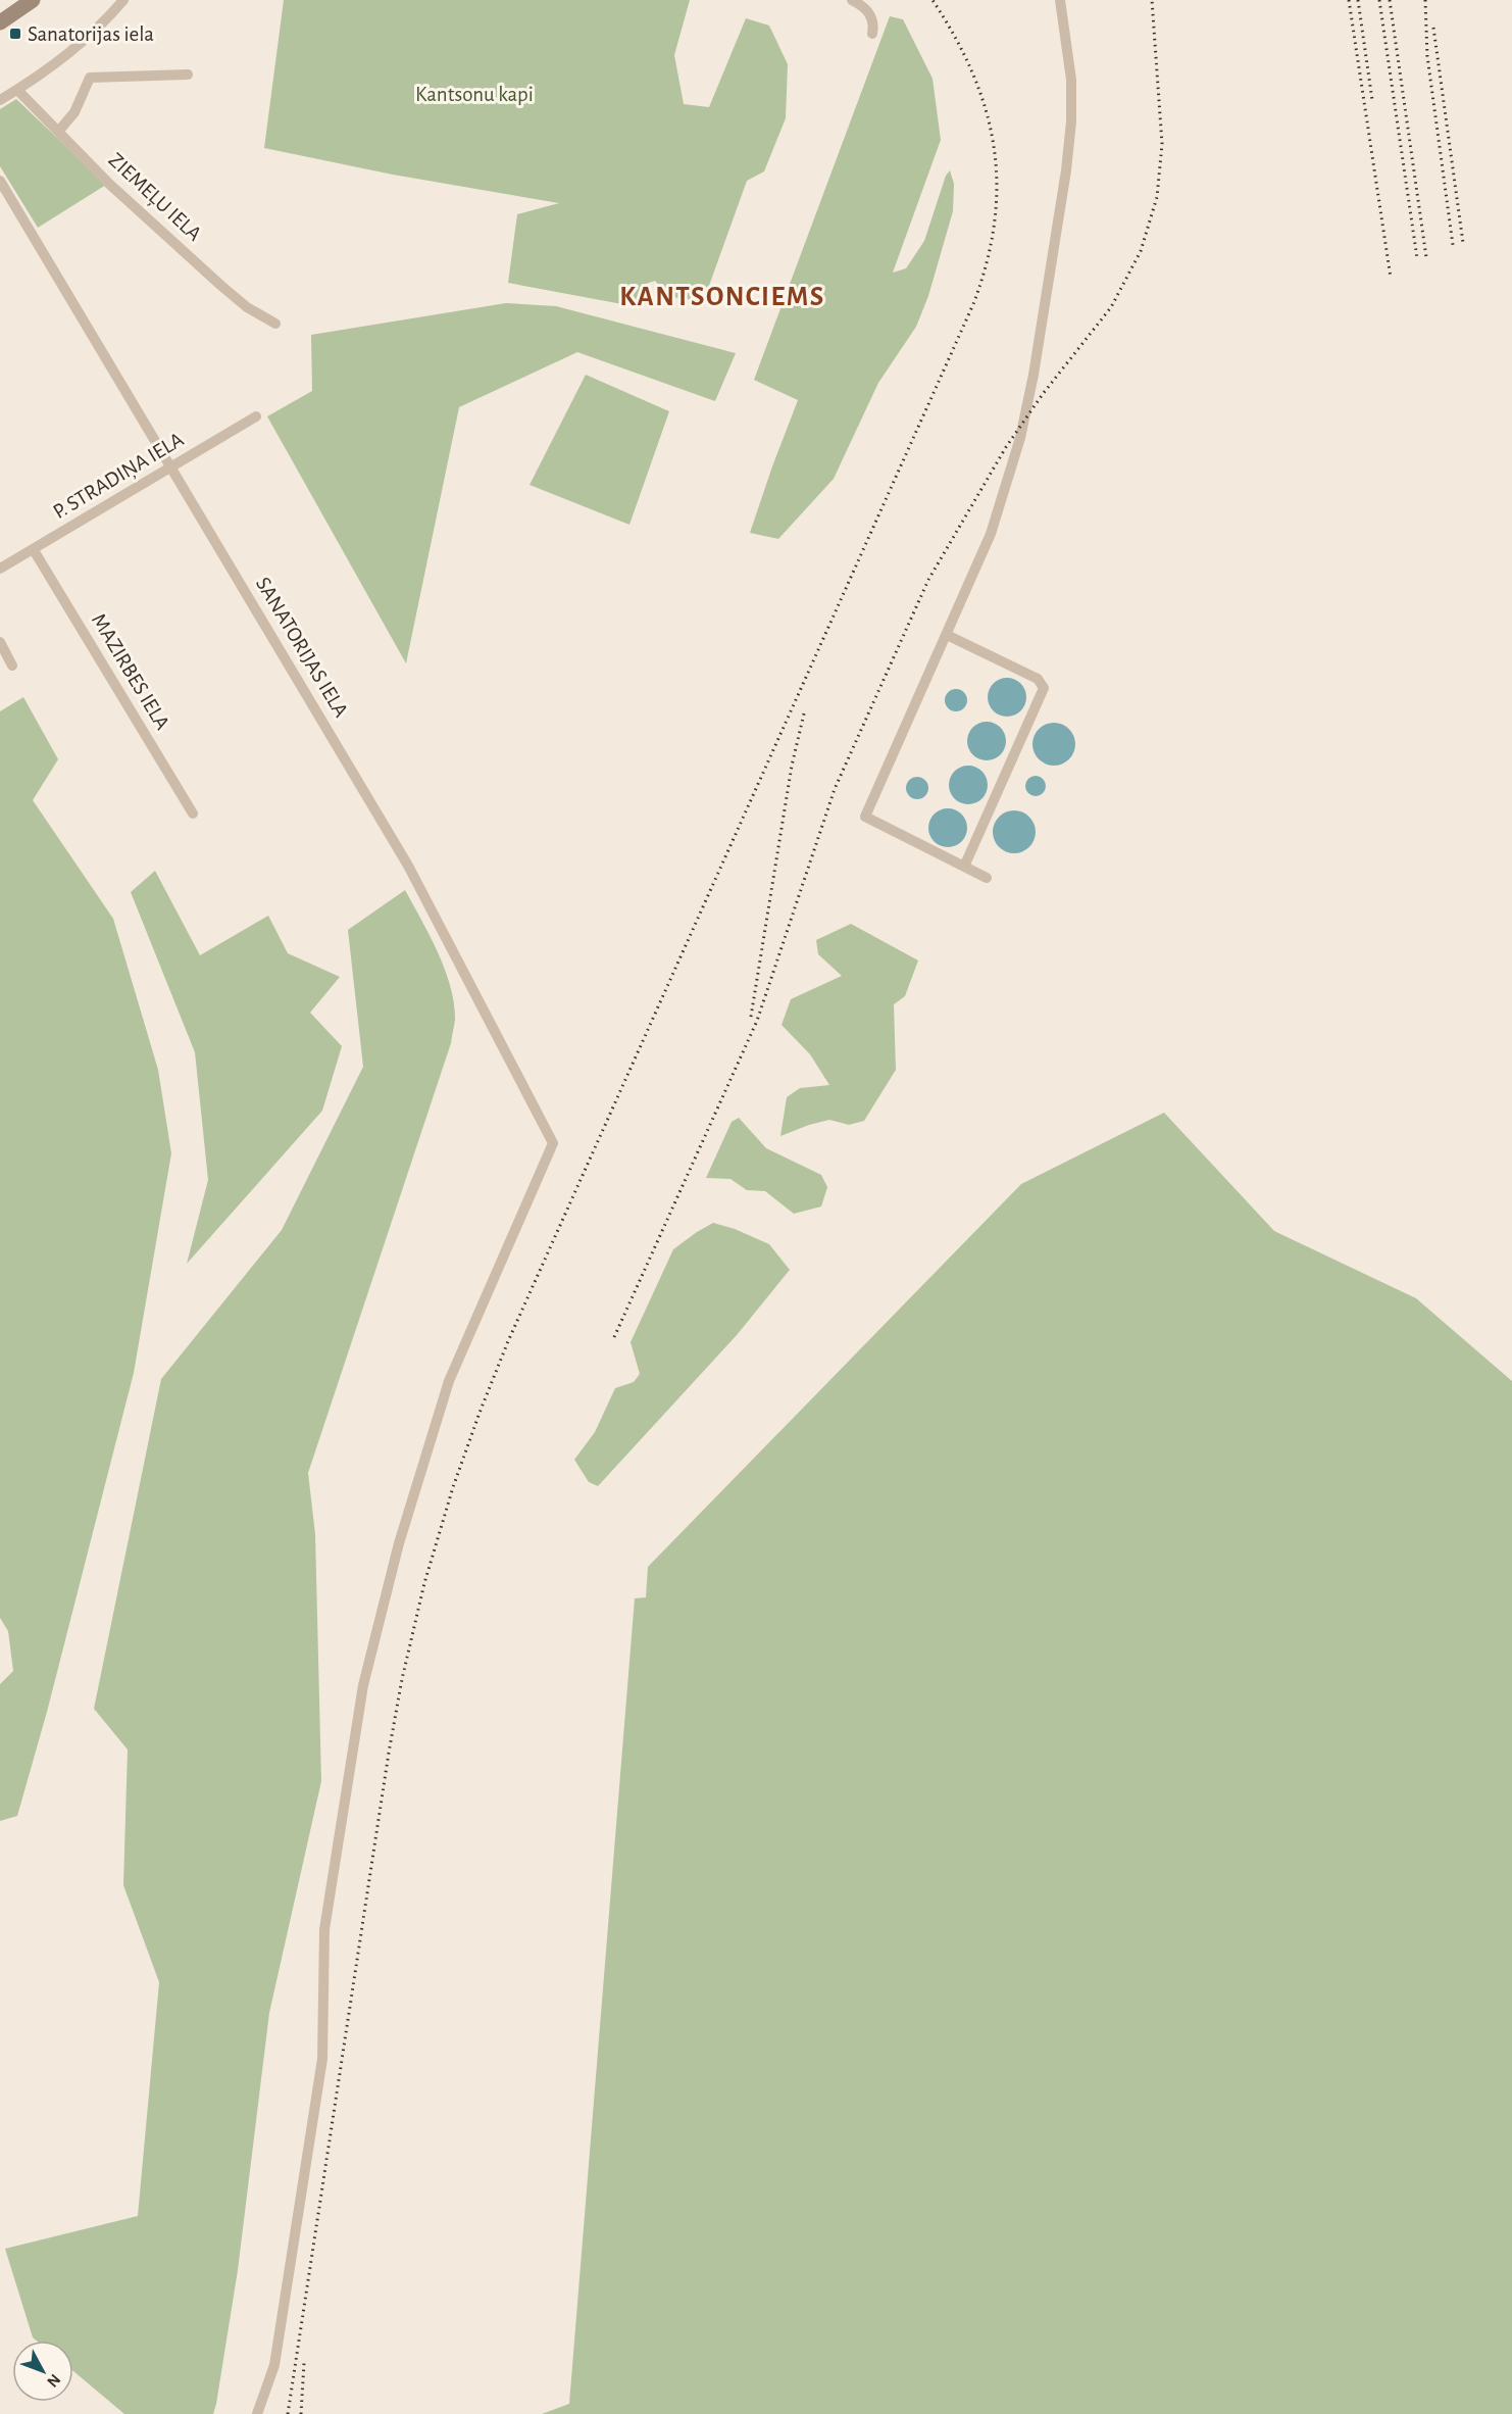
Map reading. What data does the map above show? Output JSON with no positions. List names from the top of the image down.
{
  "streets": {
    "street": [
      "ZIEMEĻU IELA",
      "P. STRADIŅA IELA",
      "SANATORIJAS IELA",
      "MAZIRBES IELA"
    ]
  },
  "crossings": [
    ["P. STRADIŅA IELA", "SANATORIJAS IELA"],
    ["P. STRADIŅA IELA", "MAZIRBES IELA"]
  ],
  "districts": ["KANTSONCIEMS"],
  "parks": ["Kantsonu kapi"],
  "places": {
    "transit": ["Sanatorijas iela"]
  },
  "north": "bottom right"
}
